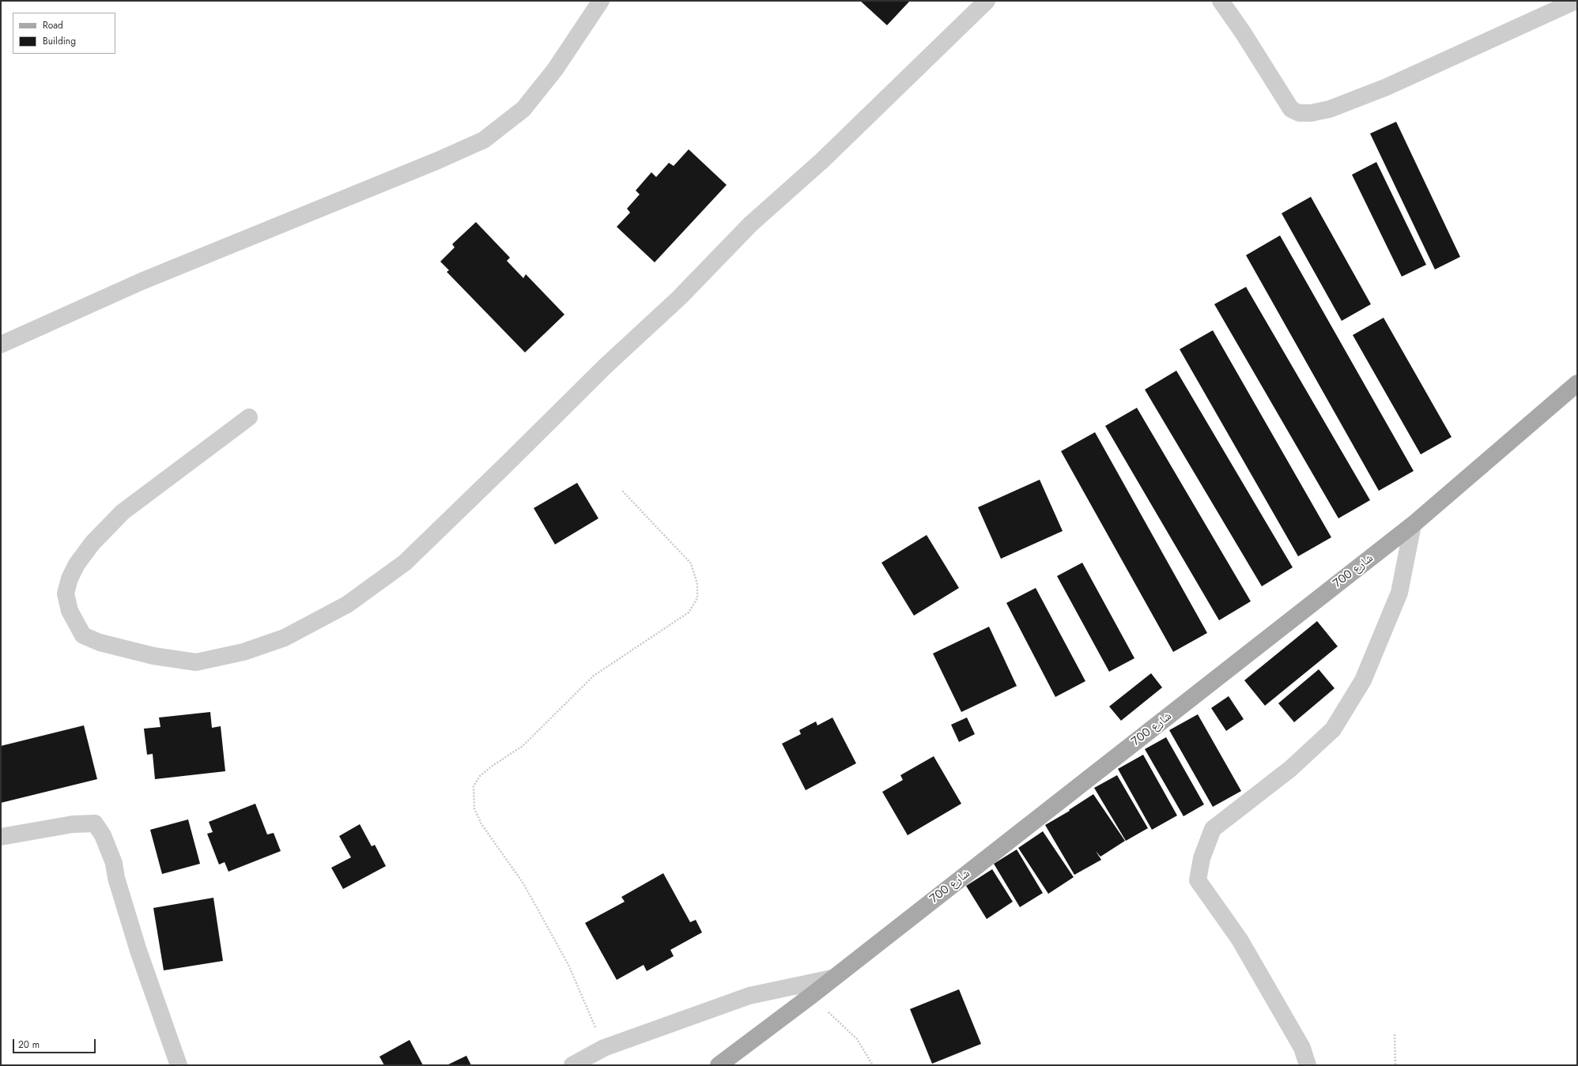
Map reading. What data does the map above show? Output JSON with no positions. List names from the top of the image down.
{
  "streets": {
    "main road": ["شارع 700"]
  },
  "legend": ["Road", "Building"],
  "scale_bar": "20 m"
}
